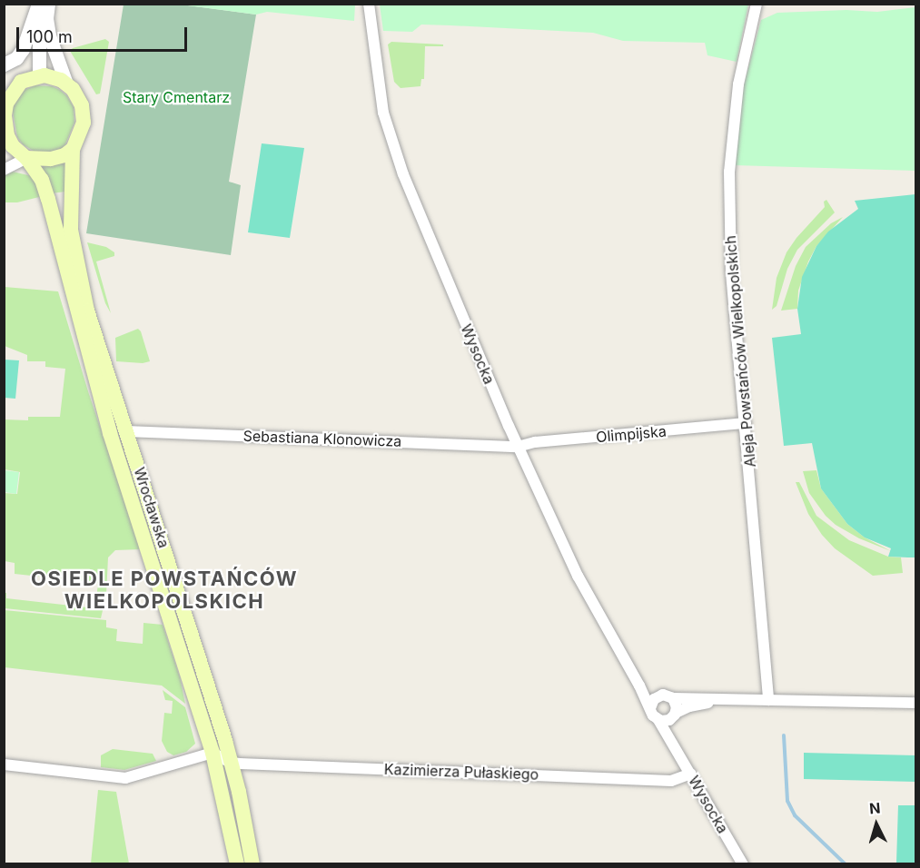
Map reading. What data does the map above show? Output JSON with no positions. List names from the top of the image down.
{
  "streets": {
    "main road": ["Wrocławska"],
    "street": [
      "Aleja Powstańców Wielkopolskich",
      "Wysocka",
      "Olimpijska",
      "Sebastiana Klonowicza",
      "Kazimierza Pułaskiego"
    ]
  },
  "crossings": [
    ["Aleja Powstańców Wielkopolskich", "Olimpijska"],
    ["Wysocka", "Olimpijska"],
    ["Wysocka", "Sebastiana Klonowicza"],
    ["Wysocka", "Kazimierza Pułaskiego"],
    ["Olimpijska", "Sebastiana Klonowicza"],
    ["Sebastiana Klonowicza", "Wrocławska"],
    ["Wrocławska", "Kazimierza Pułaskiego"]
  ],
  "districts": ["OSIEDLE POWSTAŃCÓW WIELKOPOLSKICH"],
  "parks": ["Stary Cmentarz"],
  "scale_bar": "100 m",
  "north": "top"
}
